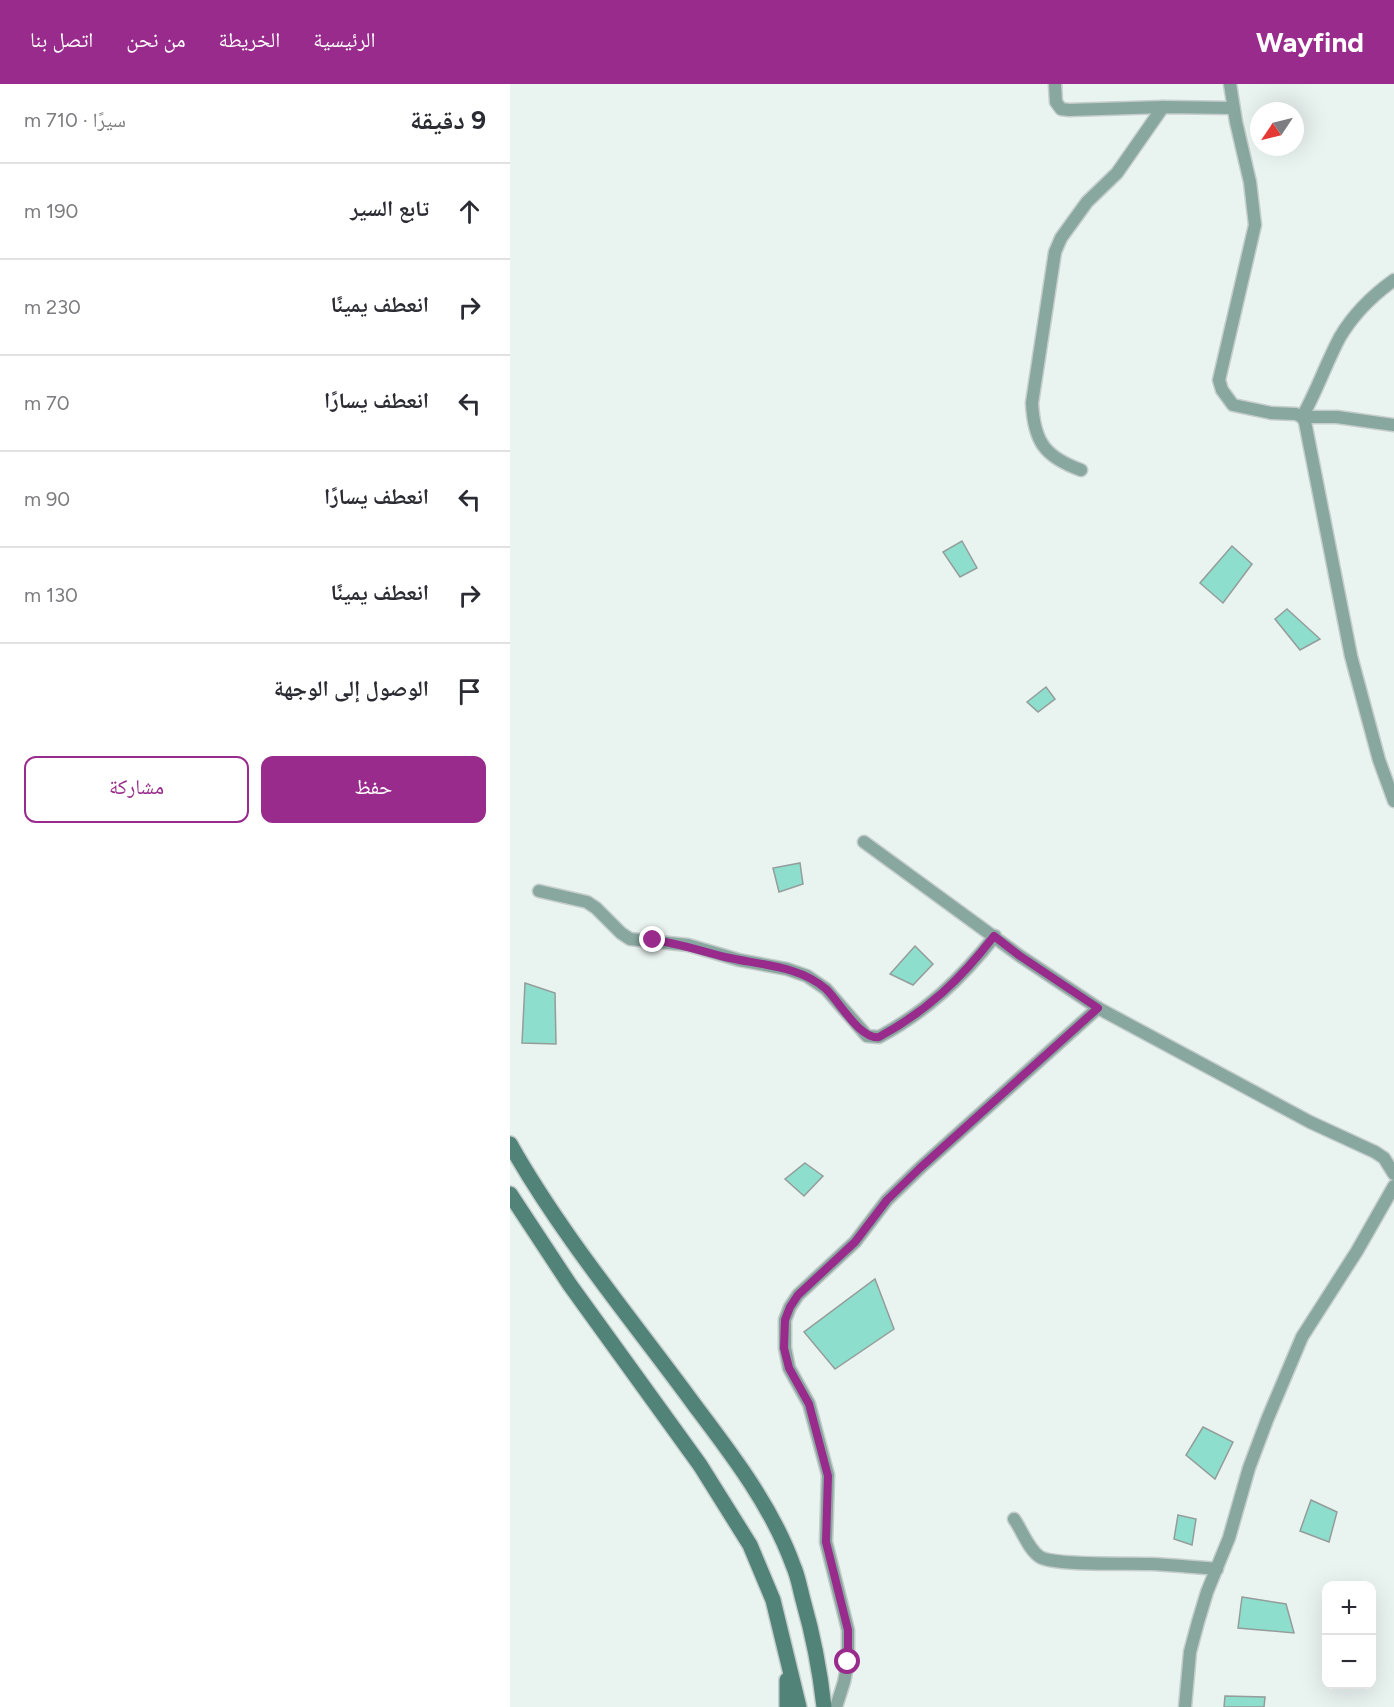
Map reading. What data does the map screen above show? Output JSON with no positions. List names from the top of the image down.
{
  "north": "bottom left",
  "page": {
    "header": "Wayfind",
    "nav": [
      "الرئيسية",
      "الخريطة",
      "من نحن",
      "اتصل بنا"
    ],
    "heading": ["9 دقيقة", "سيرًا · 710 m"],
    "list": [
      ["تابع السير", "190 m"],
      ["انعطف يمينًا", "230 m"],
      ["انعطف يسارًا", "70 m"],
      ["انعطف يسارًا", "90 m"],
      ["انعطف يمينًا", "130 m"],
      "الوصول إلى الوجهة"
    ],
    "buttons": ["حفظ", "مشاركة"],
    "map_buttons": ["+", "−"]
  }
}
